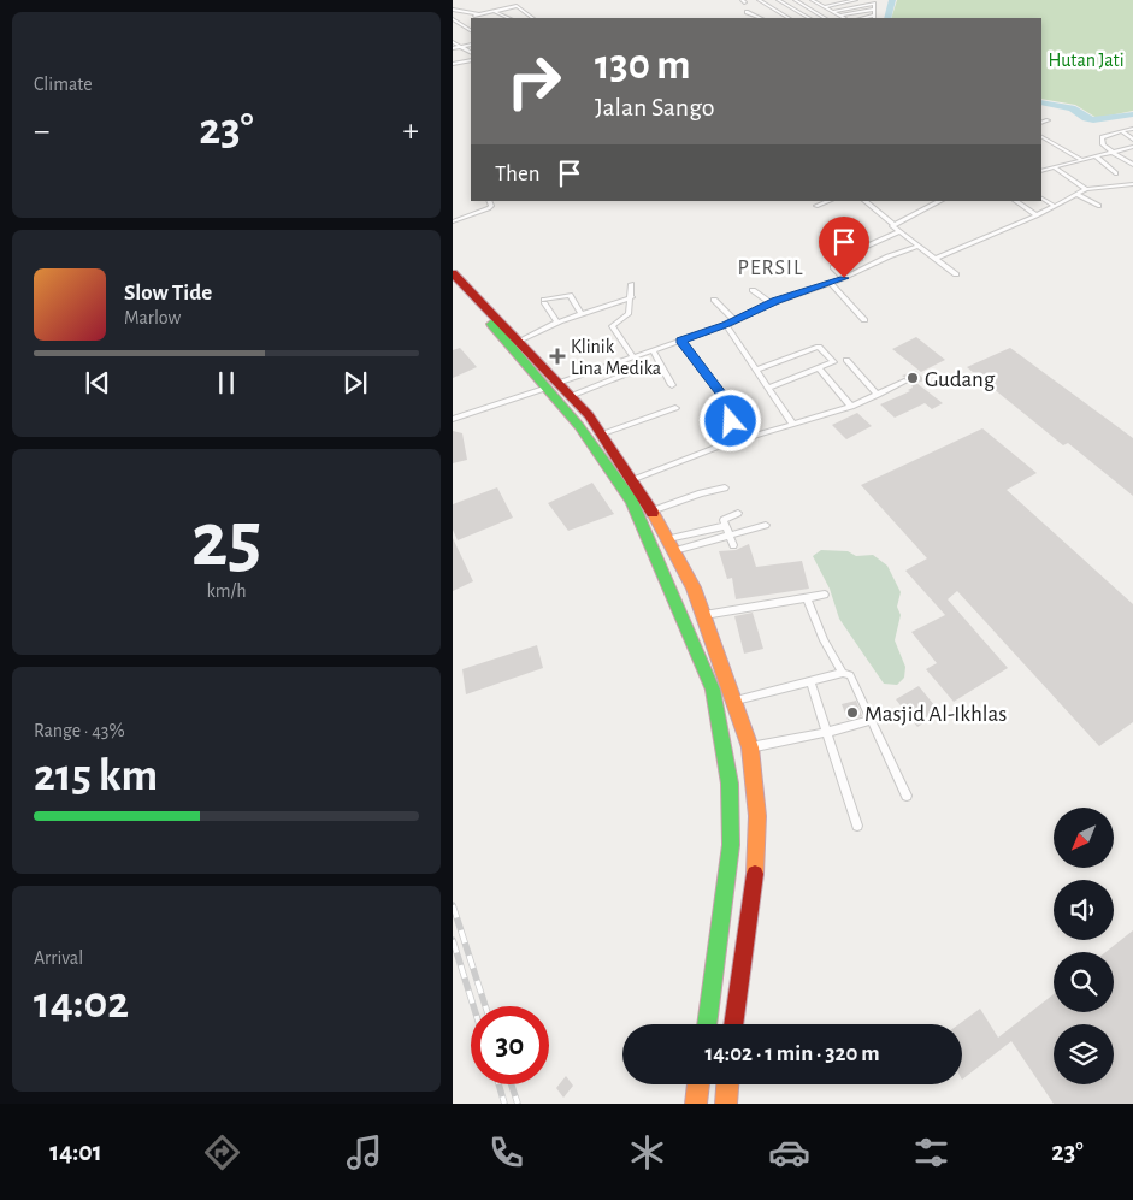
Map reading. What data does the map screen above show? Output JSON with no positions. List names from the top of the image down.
{
  "districts": ["PERSIL"],
  "parks": ["Hutan Jati"],
  "places": {
    "health": ["Klinik Lina Medika"],
    "other": ["Gudang", "Masjid Al-Ikhlas"]
  },
  "north": "bottom left",
  "page": {
    "tile": [
      "Climate",
      ["25", "km/h"],
      ["Range · 43%", "215 km"],
      ["Arrival", "14:02"]
    ],
    "turn": ["130 m", "Jalan Sango"],
    "heat": ["−", "23°", "+"],
    "then": "Then",
    "song": ["Slow Tide", "Marlow"],
    "limit": "30",
    "trip": "14:02 · 1 min · 320 m",
    "tabs": ["14:01", "23°"]
  }
}
